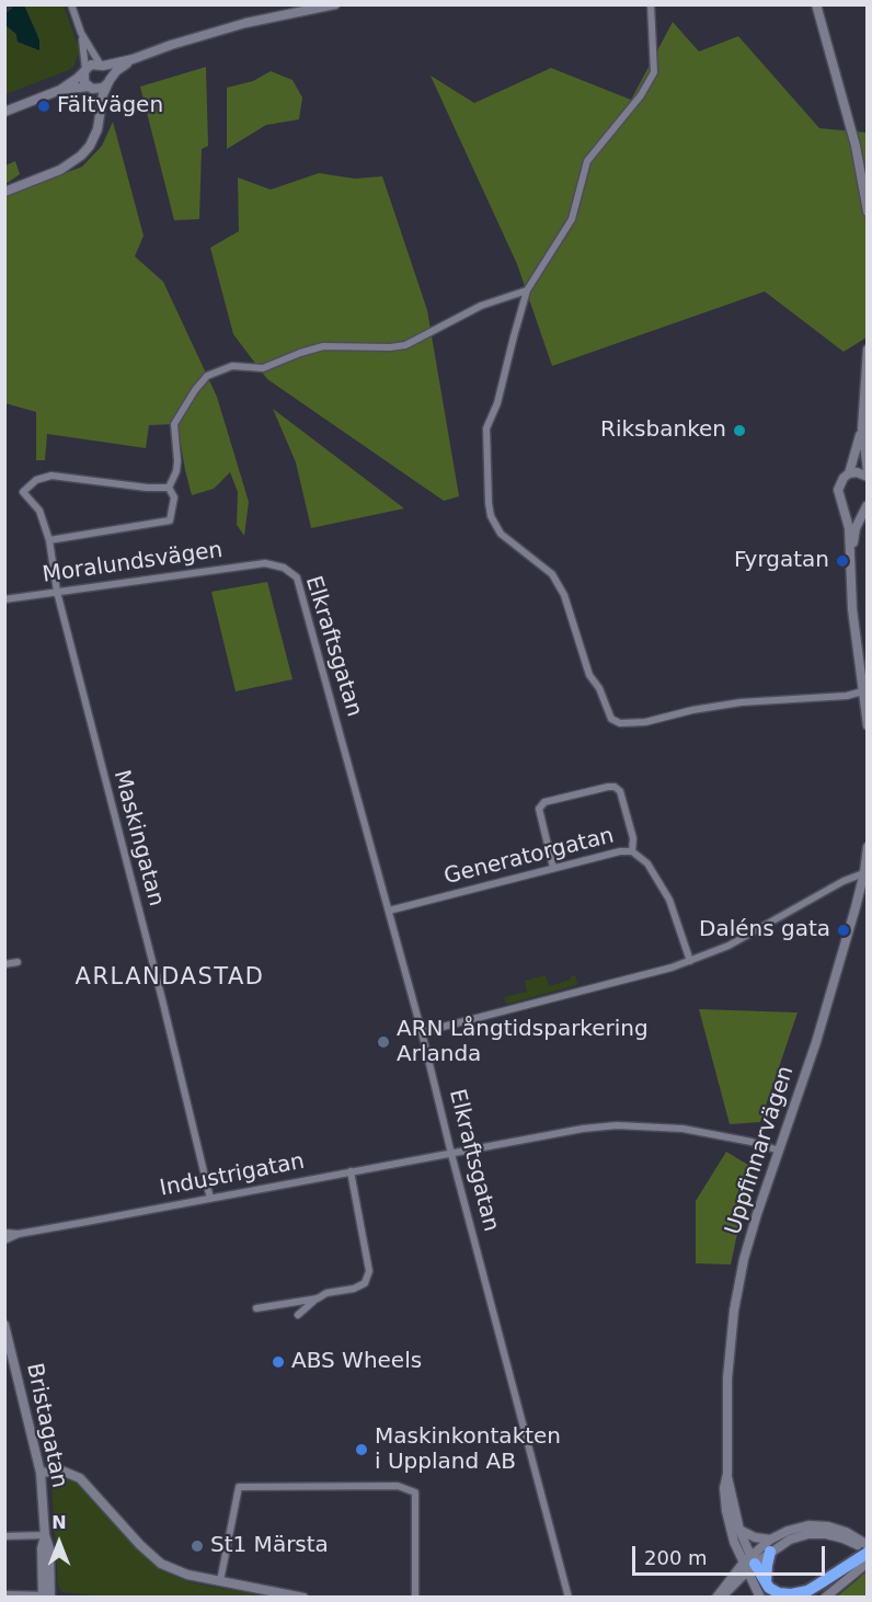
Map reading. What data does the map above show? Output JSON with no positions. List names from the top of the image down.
{
  "streets": {
    "street": [
      "Moralundsvägen",
      "Elkraftsgatan",
      "Maskingatan",
      "Generatorgatan",
      "Uppfinnarvägen",
      "Industrigatan",
      "Bristagatan"
    ]
  },
  "crossings": [
    ["Moralundsvägen", "Elkraftsgatan"],
    ["Moralundsvägen", "Maskingatan"],
    ["Elkraftsgatan", "Generatorgatan"],
    ["Elkraftsgatan", "Industrigatan"],
    ["Maskingatan", "Industrigatan"],
    ["Uppfinnarvägen", "Industrigatan"]
  ],
  "districts": ["ARLANDASTAD"],
  "places": [
    "Fältvägen",
    "Riksbanken",
    "Fyrgatan",
    "Daléns gata",
    "ARN Långtidsparkering Arlanda",
    "ABS Wheels",
    "Maskinkontakten i Uppland AB",
    "St1 Märsta"
  ],
  "scale_bar": "200 m",
  "north": "top"
}
